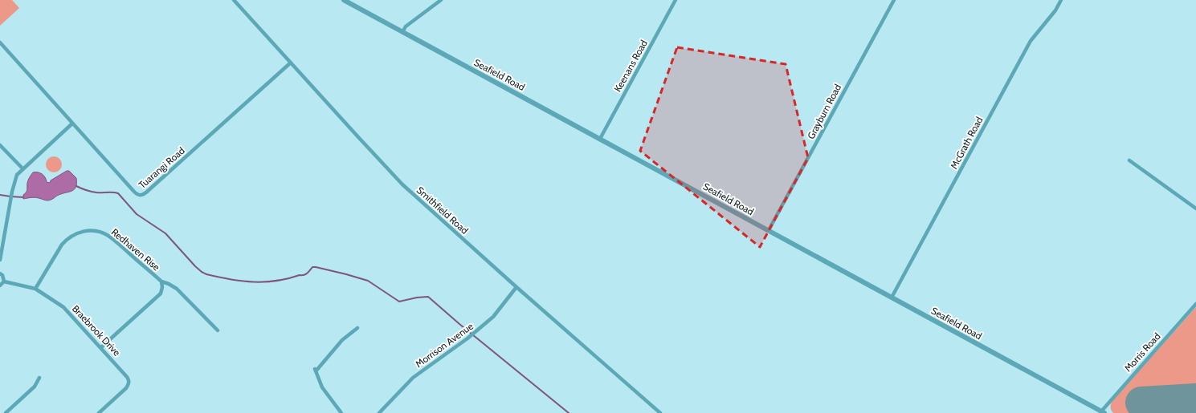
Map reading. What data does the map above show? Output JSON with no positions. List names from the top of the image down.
{
  "streets": {
    "street": [
      "Keenans Road",
      "Seafield Road",
      "Grayburn Road",
      "McGrath Road",
      "Tuarangi Road",
      "Smithfield Road",
      "Redhaven Rise",
      "Braebrook Drive",
      "Morrison Avenue",
      "Morris Road"
    ]
  },
  "crossings": [
    ["Keenans Road", "Seafield Road"],
    ["Seafield Road", "Grayburn Road"],
    ["Seafield Road", "McGrath Road"],
    ["Seafield Road", "Morris Road"],
    ["Tuarangi Road", "Smithfield Road"],
    ["Smithfield Road", "Morrison Avenue"],
    ["Redhaven Rise", "Braebrook Drive"]
  ]
}
